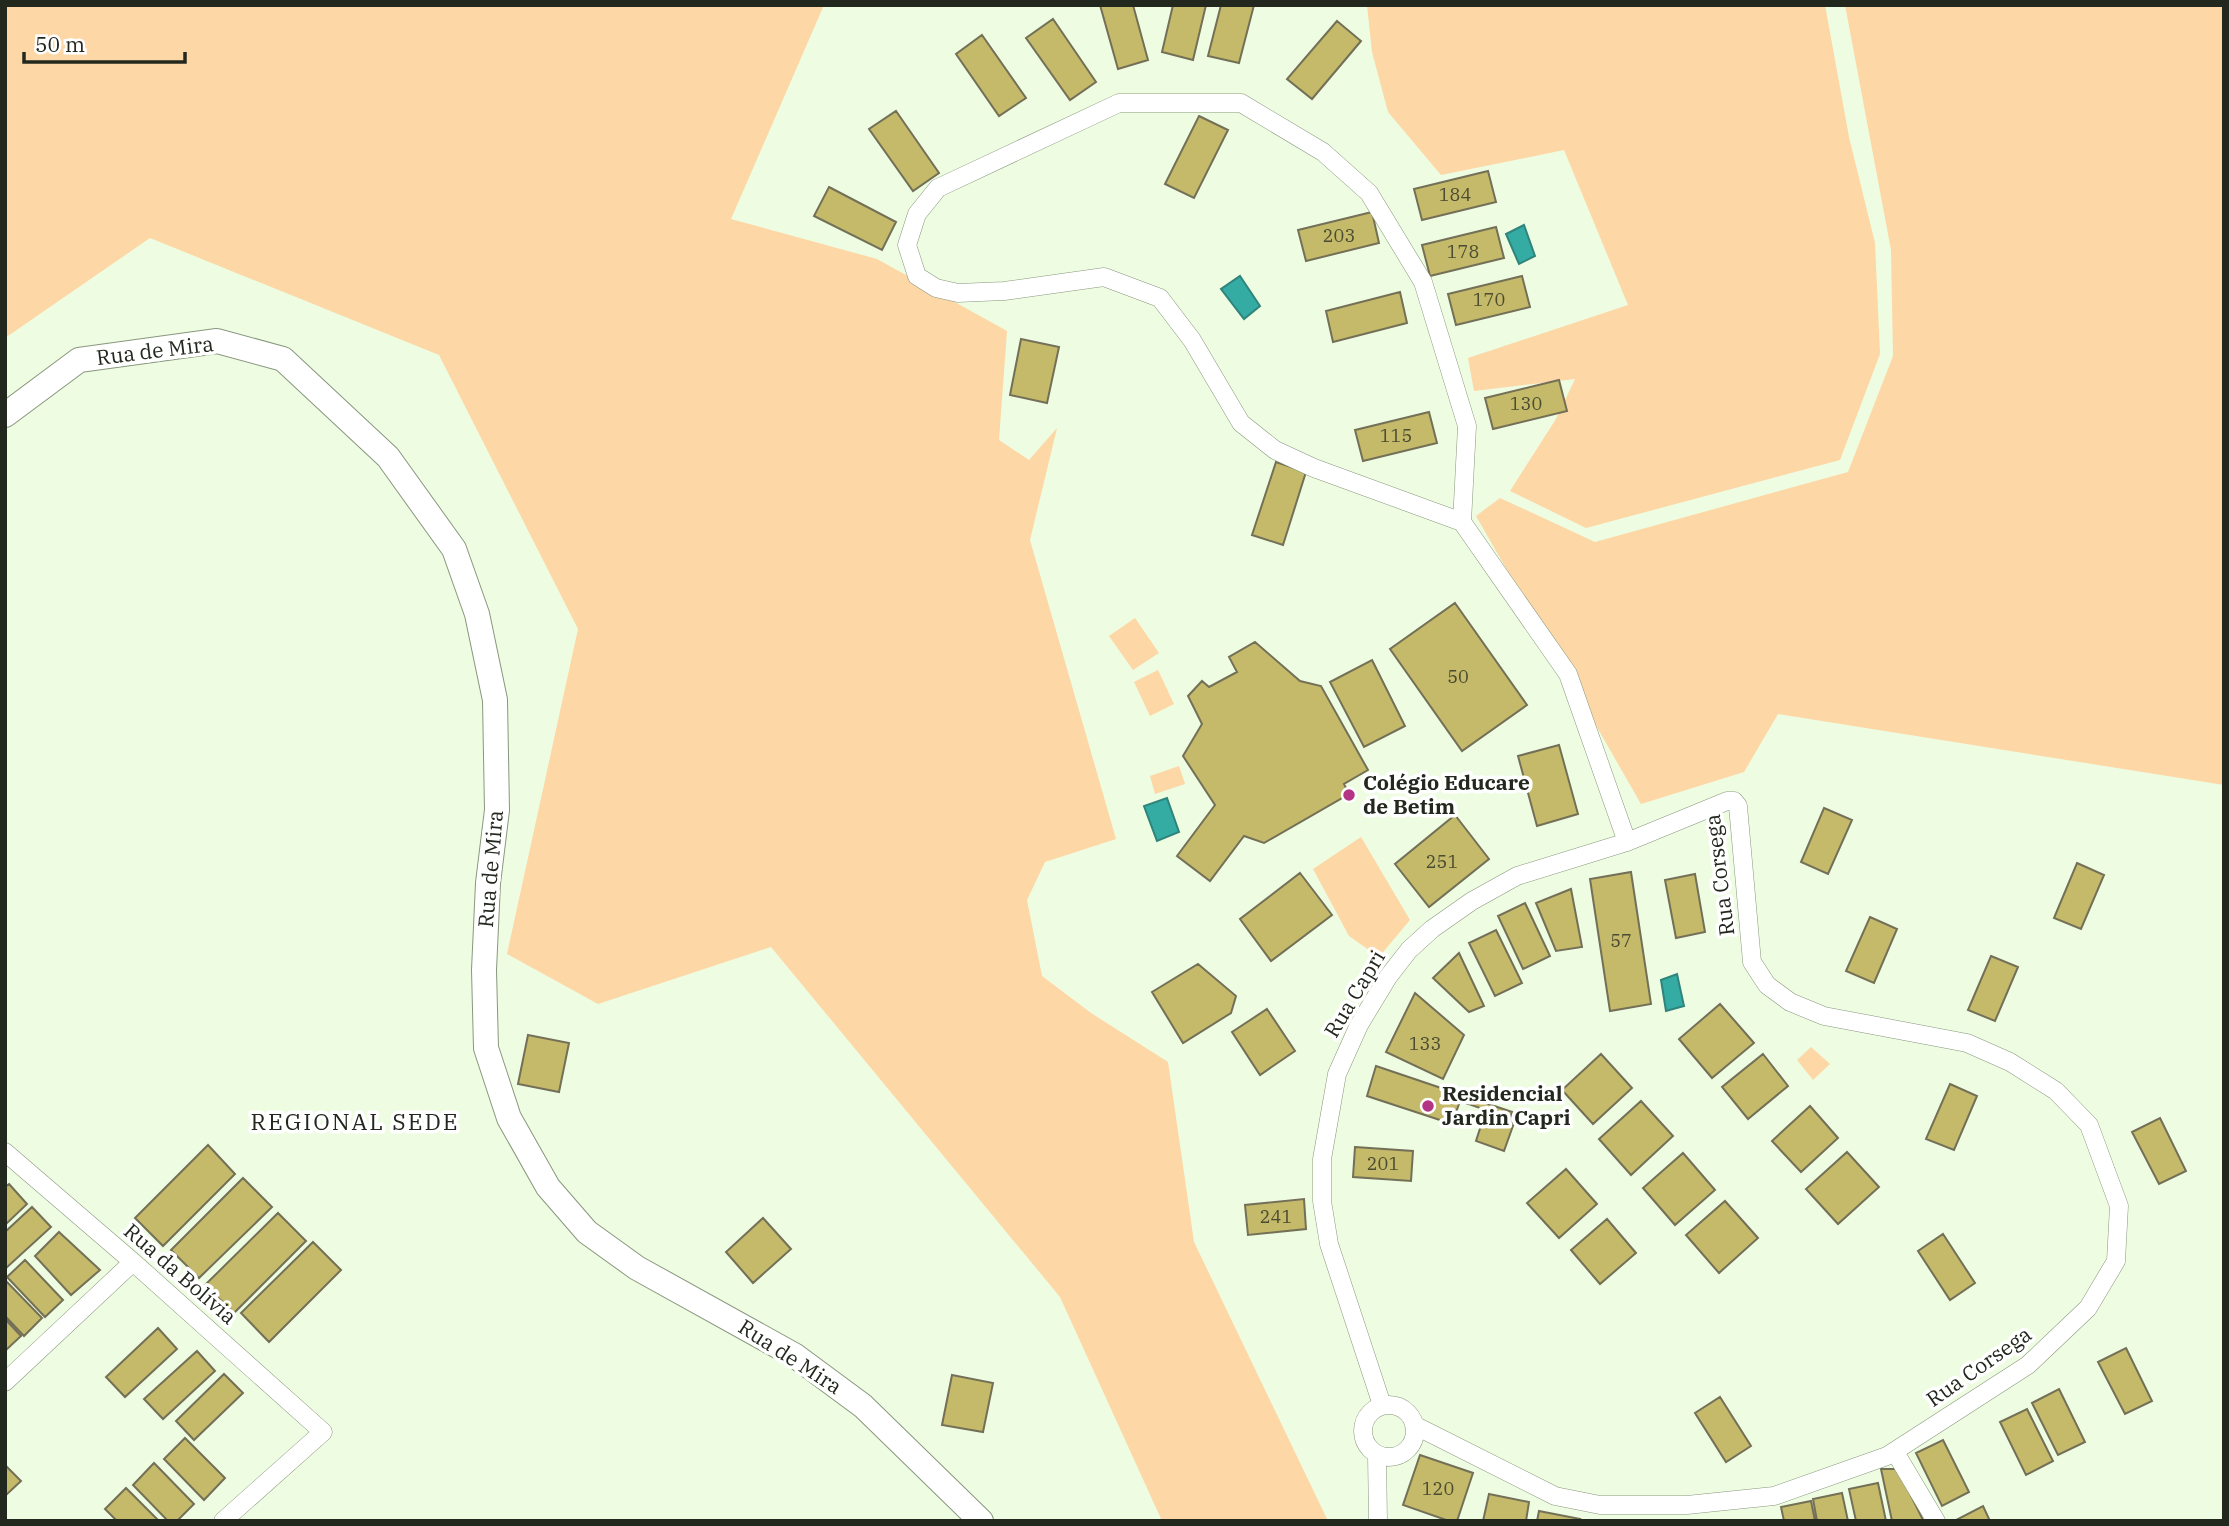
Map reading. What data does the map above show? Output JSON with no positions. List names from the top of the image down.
{
  "streets": {
    "street": [
      "Rua de Mira",
      "Rua Corsega",
      "Rua Capri",
      "Rua da Bolívia"
    ]
  },
  "crossings": [
    ["Rua Corsega", "Rua Capri"]
  ],
  "districts": ["REGIONAL SEDE"],
  "places": ["Colégio Educare de Betim", "Residencial Jardin Capri"],
  "house_numbers": [
    "184",
    "203",
    "178",
    "170",
    "130",
    "115",
    "50",
    "251",
    "57",
    "133",
    "201",
    "241",
    "120"
  ],
  "scale_bar": "50 m"
}
